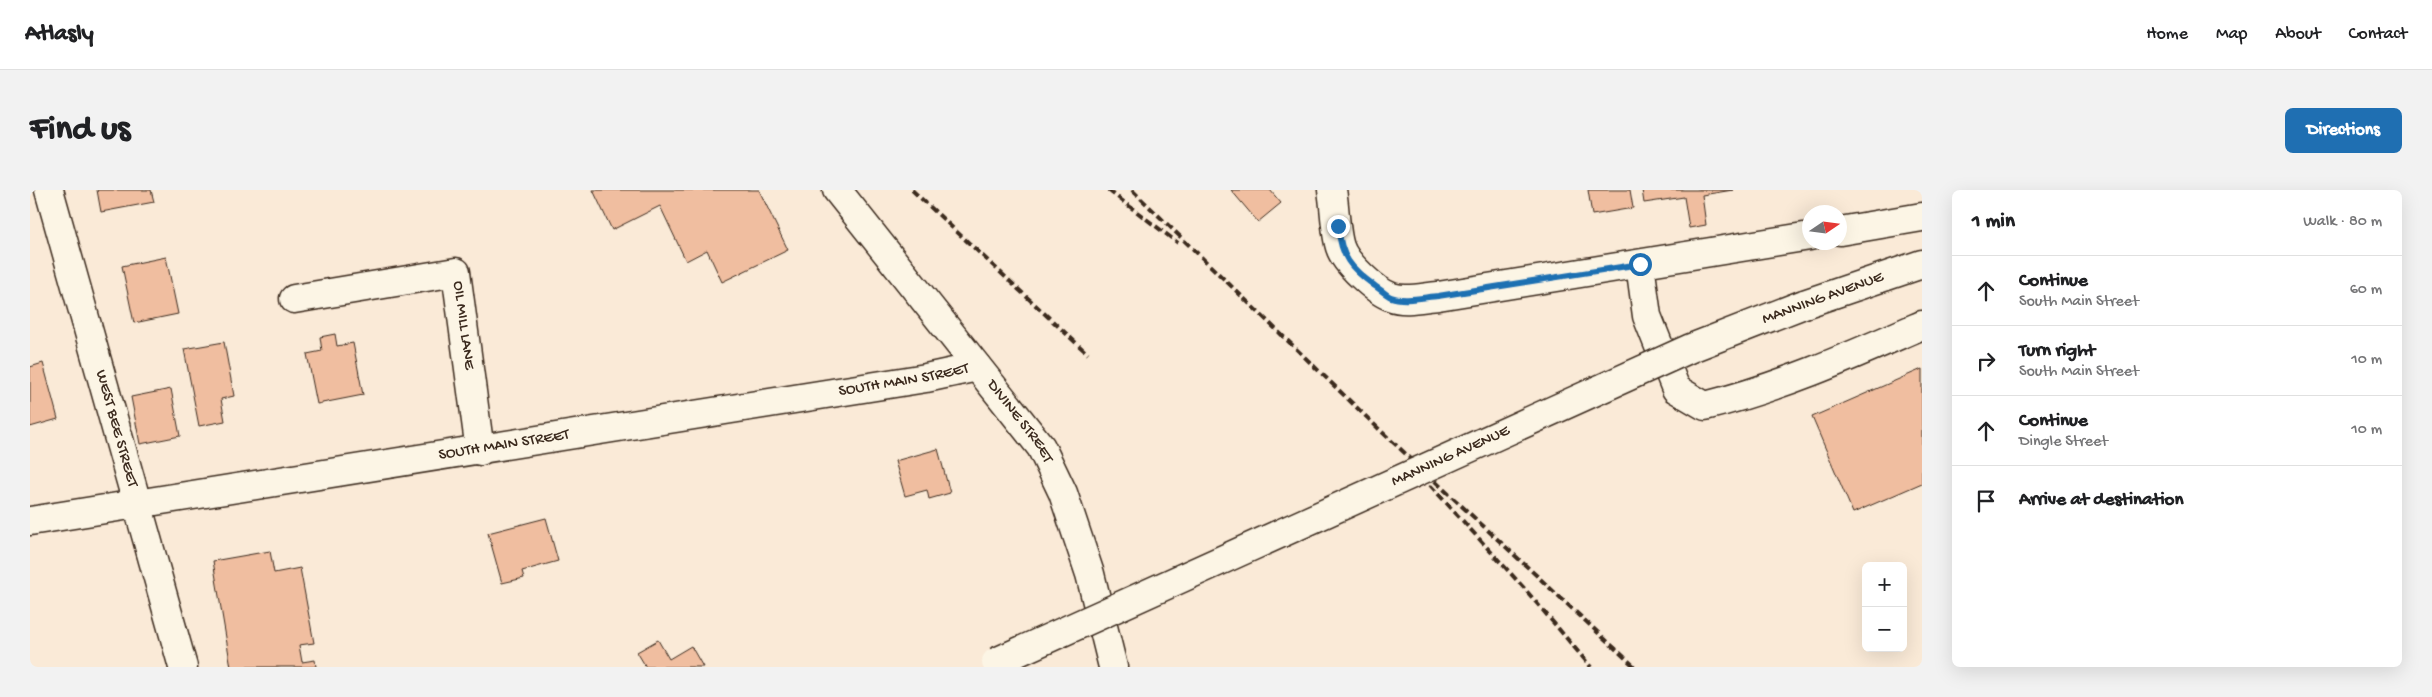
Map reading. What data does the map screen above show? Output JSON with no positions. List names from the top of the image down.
{
  "streets": {
    "street": [
      "MANNING AVENUE",
      "OIL MILL LANE",
      "SOUTH MAIN STREET",
      "DIVINE STREET",
      "WEST BEE STREET"
    ]
  },
  "crossings": [
    ["OIL MILL LANE", "SOUTH MAIN STREET"],
    ["SOUTH MAIN STREET", "DIVINE STREET"],
    ["SOUTH MAIN STREET", "WEST BEE STREET"]
  ],
  "north": "right",
  "page": {
    "header": "Atlasly",
    "nav": [
      "Home",
      "Map",
      "About",
      "Contact"
    ],
    "buttons": "Directions",
    "title": "Find us",
    "heading": ["1 min", "Walk · 80 m"],
    "list": [
      ["Continue", "South Main Street", "60 m"],
      ["Turn right", "South Main Street", "10 m"],
      ["Continue", "Dingle Street", "10 m"],
      "Arrive at destination"
    ],
    "map_buttons": ["+", "−"]
  }
}
